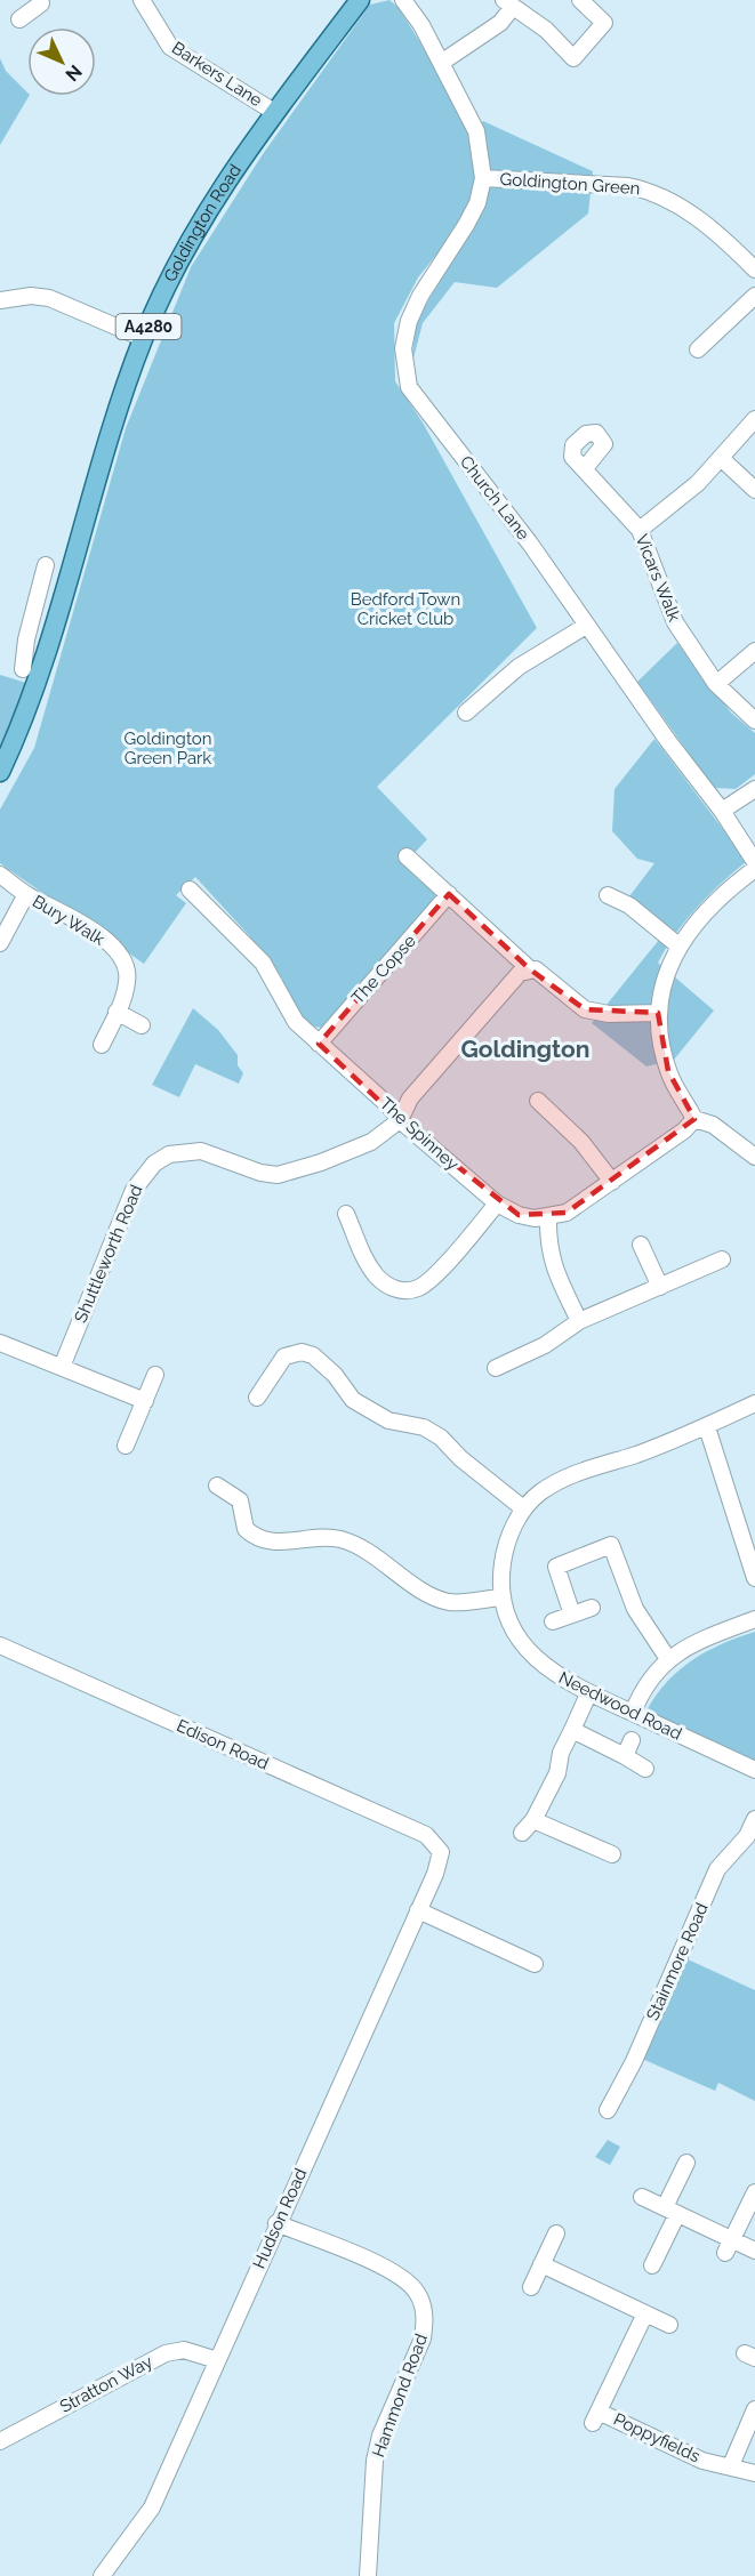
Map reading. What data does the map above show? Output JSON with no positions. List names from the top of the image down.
{
  "streets": {
    "main road": ["Goldington Road", "A4280"],
    "street": [
      "Barkers Lane",
      "Goldington Green",
      "Church Lane",
      "Vicars Walk",
      "Bury Walk",
      "The Copse",
      "The Spinney",
      "Shuttleworth Road",
      "Needwood Road",
      "Edison Road",
      "Stainmore Road",
      "Hudson Road",
      "Stratton Way",
      "Hammond Road",
      "Poppyfields"
    ]
  },
  "crossings": [
    ["Barkers Lane", "Goldington Road"],
    ["Goldington Green", "Church Lane"],
    ["The Copse", "The Spinney"],
    ["The Spinney", "Shuttleworth Road"],
    ["Edison Road", "Hudson Road"],
    ["Hudson Road", "Stratton Way"],
    ["Hudson Road", "Hammond Road"]
  ],
  "districts": ["Goldington"],
  "parks": ["Bedford Town Cricket Club", "Goldington Green Park"],
  "north": "bottom right"
}
